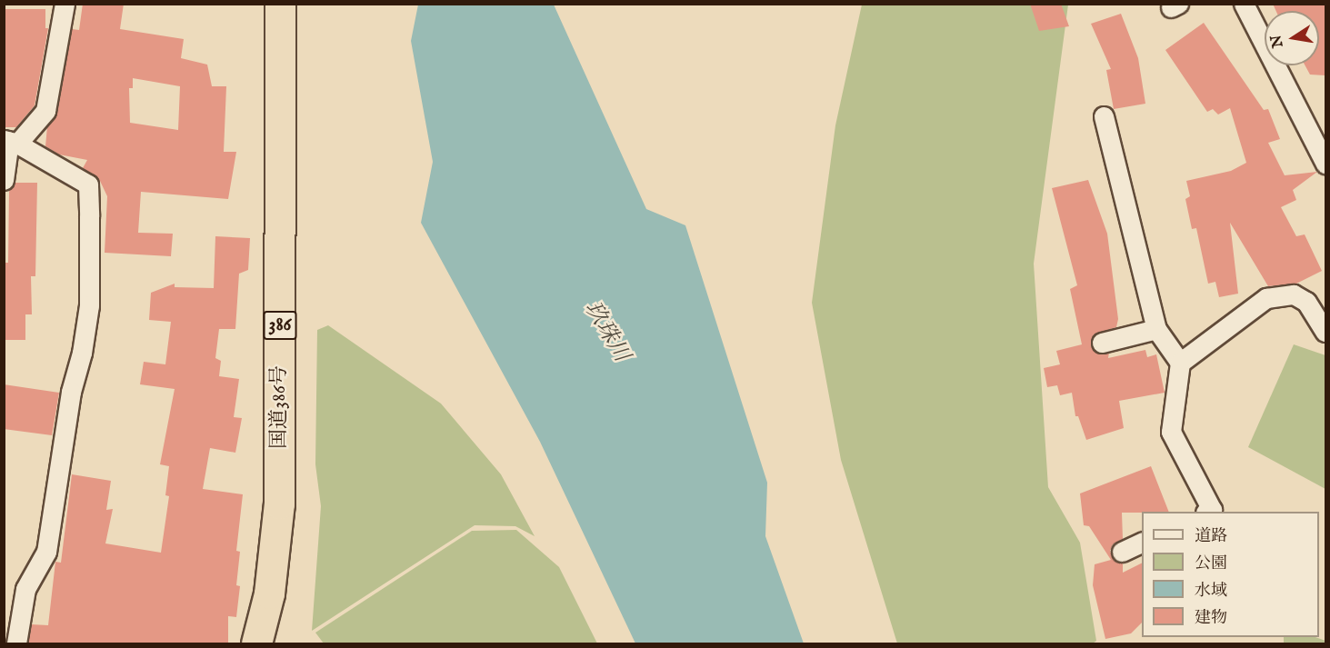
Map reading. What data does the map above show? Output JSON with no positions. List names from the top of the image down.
{
  "streets": {
    "highway": ["386", "国道386号"]
  },
  "water": ["玖珠川"],
  "legend": [
    "道路",
    "公園",
    "水域",
    "建物"
  ],
  "north": "left"
}
